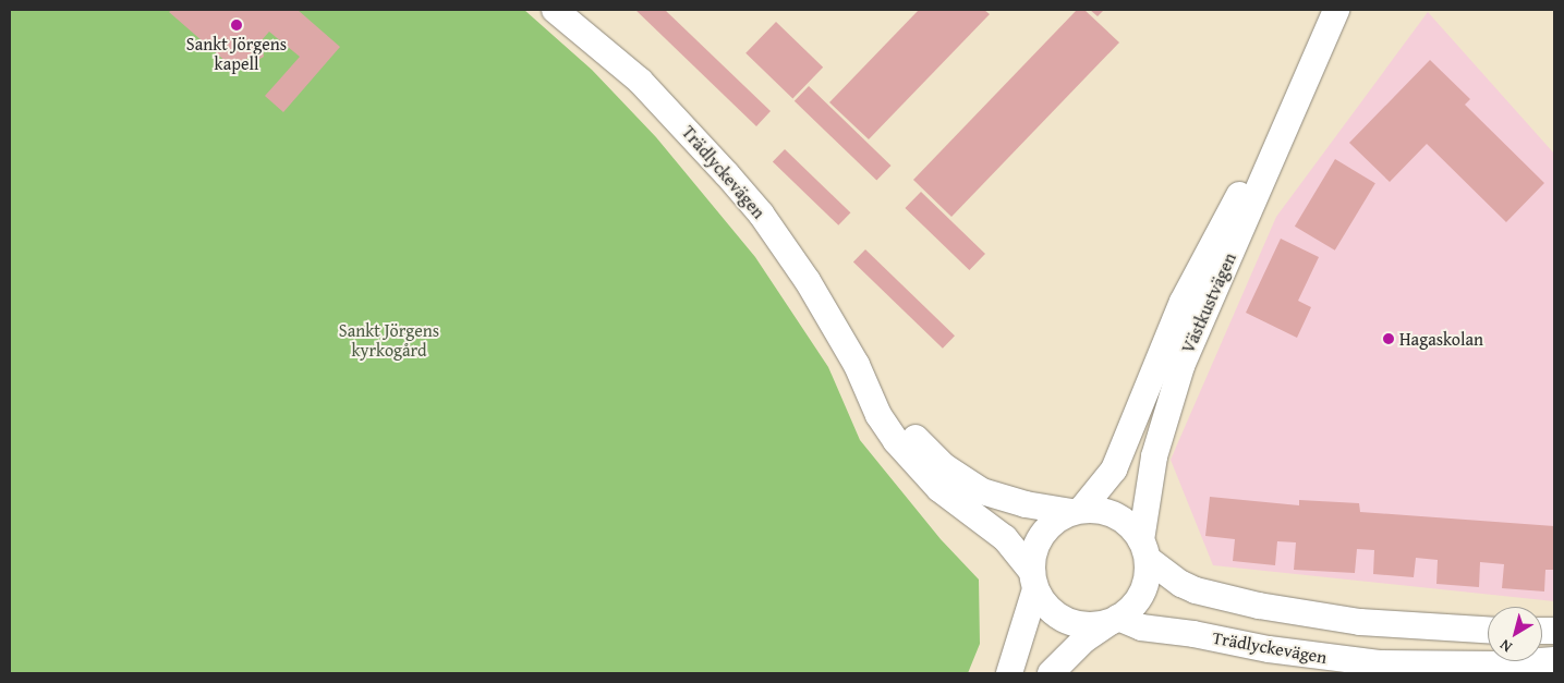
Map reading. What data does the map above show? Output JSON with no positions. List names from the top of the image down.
{
  "streets": {
    "street": ["Trädlyckevägen", "Västkustvägen"]
  },
  "crossings": [
    ["Trädlyckevägen", "Västkustvägen"]
  ],
  "parks": ["Sankt Jörgens kyrkogård"],
  "places": ["Sankt Jörgens kapell", "Hagaskolan"],
  "north": "bottom left"
}
